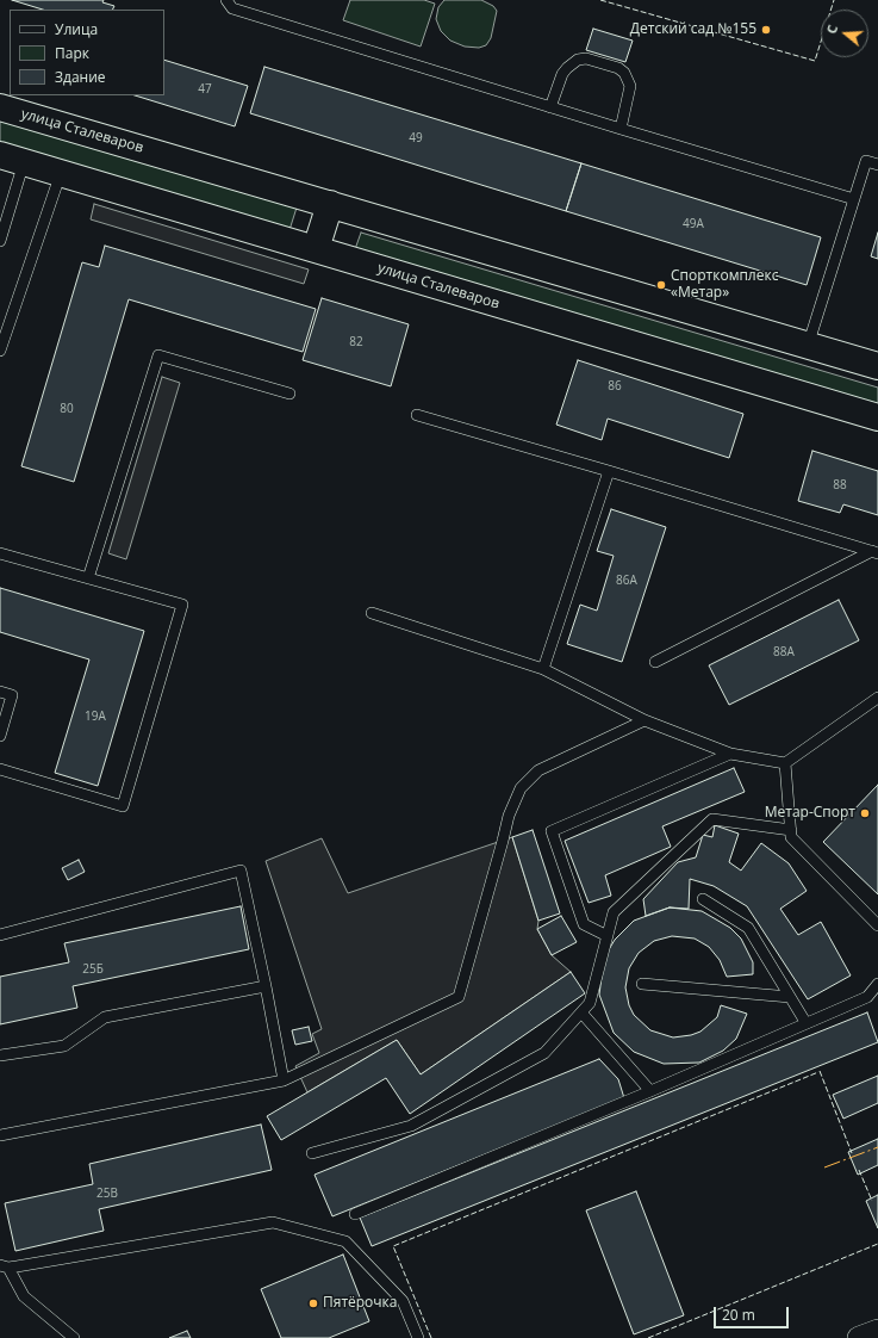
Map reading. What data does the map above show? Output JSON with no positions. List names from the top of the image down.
{
  "streets": {
    "street": ["улица Сталеваров"]
  },
  "places": [
    "Детский сад №155",
    "Спорткомплекс «Метар»",
    "Метар-Спорт",
    "Пятёрочка"
  ],
  "house_numbers": [
    "47",
    "49",
    "49А",
    "82",
    "86",
    "80",
    "88",
    "86А",
    "88А",
    "19А",
    "25Б",
    "25В"
  ],
  "legend": ["Улица", "Парк", "Здание"],
  "scale_bar": "20 m",
  "north": "left"
}
